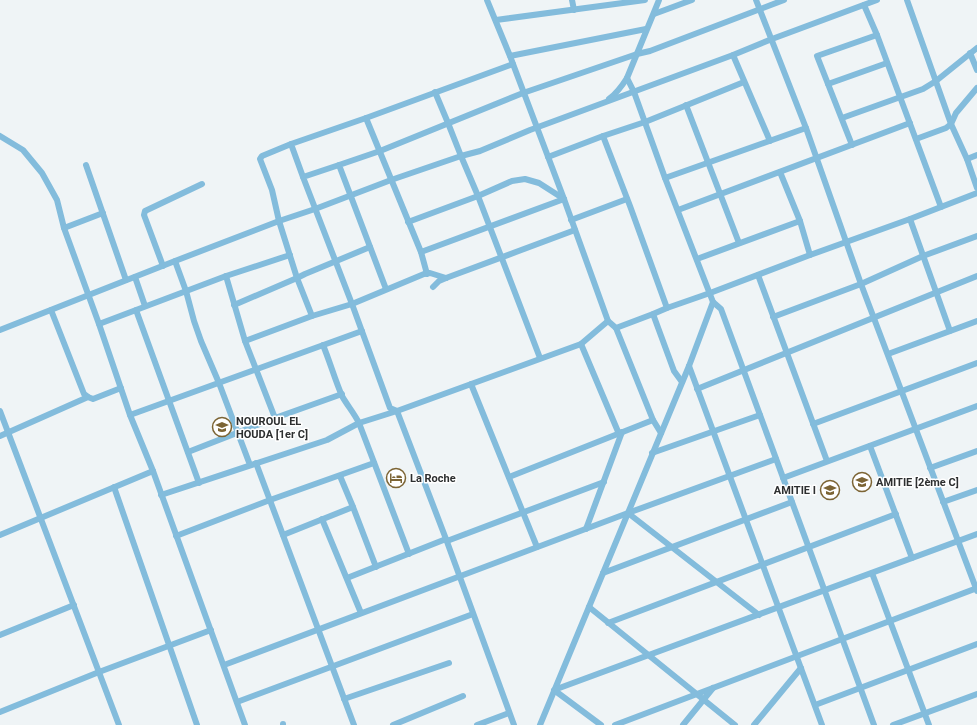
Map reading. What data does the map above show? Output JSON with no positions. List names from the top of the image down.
{
  "places": {
    "school or university": ["NOUROUL EL HOUDA [1er C]", "AMITIE [2ème C]", "AMITIE I"],
    "hotel": ["La Roche"]
  }
}
